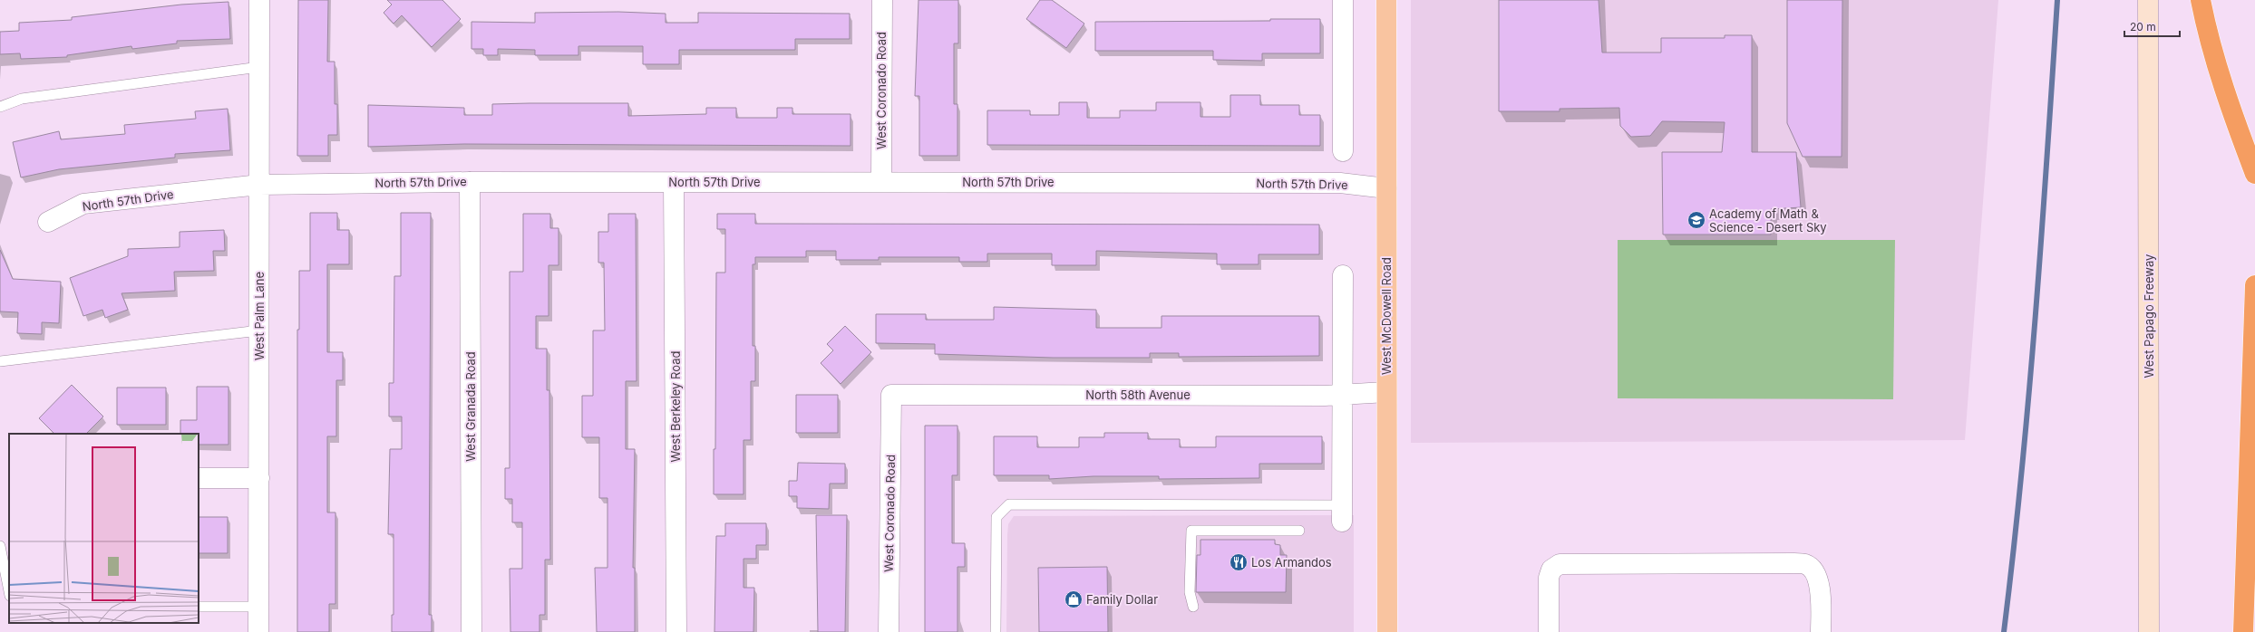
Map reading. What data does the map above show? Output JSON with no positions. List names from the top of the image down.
{
  "streets": {
    "main road": ["West McDowell Road", "West Papago Freeway"],
    "street": [
      "West Coronado Road",
      "North 57th Drive",
      "West Palm Lane",
      "North 58th Avenue",
      "West Granada Road",
      "West Berkeley Road"
    ]
  },
  "crossings": [
    ["West Coronado Road", "North 57th Drive"],
    ["West Coronado Road", "North 58th Avenue"],
    ["North 57th Drive", "West Palm Lane"],
    ["North 57th Drive", "West McDowell Road"],
    ["North 57th Drive", "West Granada Road"],
    ["North 57th Drive", "West Berkeley Road"],
    ["West McDowell Road", "North 58th Avenue"]
  ],
  "places": {
    "school or university": ["Academy of Math & Science - Desert Sky"],
    "restaurant": ["Los Armandos"],
    "shop": ["Family Dollar"]
  },
  "scale_bar": "20 m"
}
